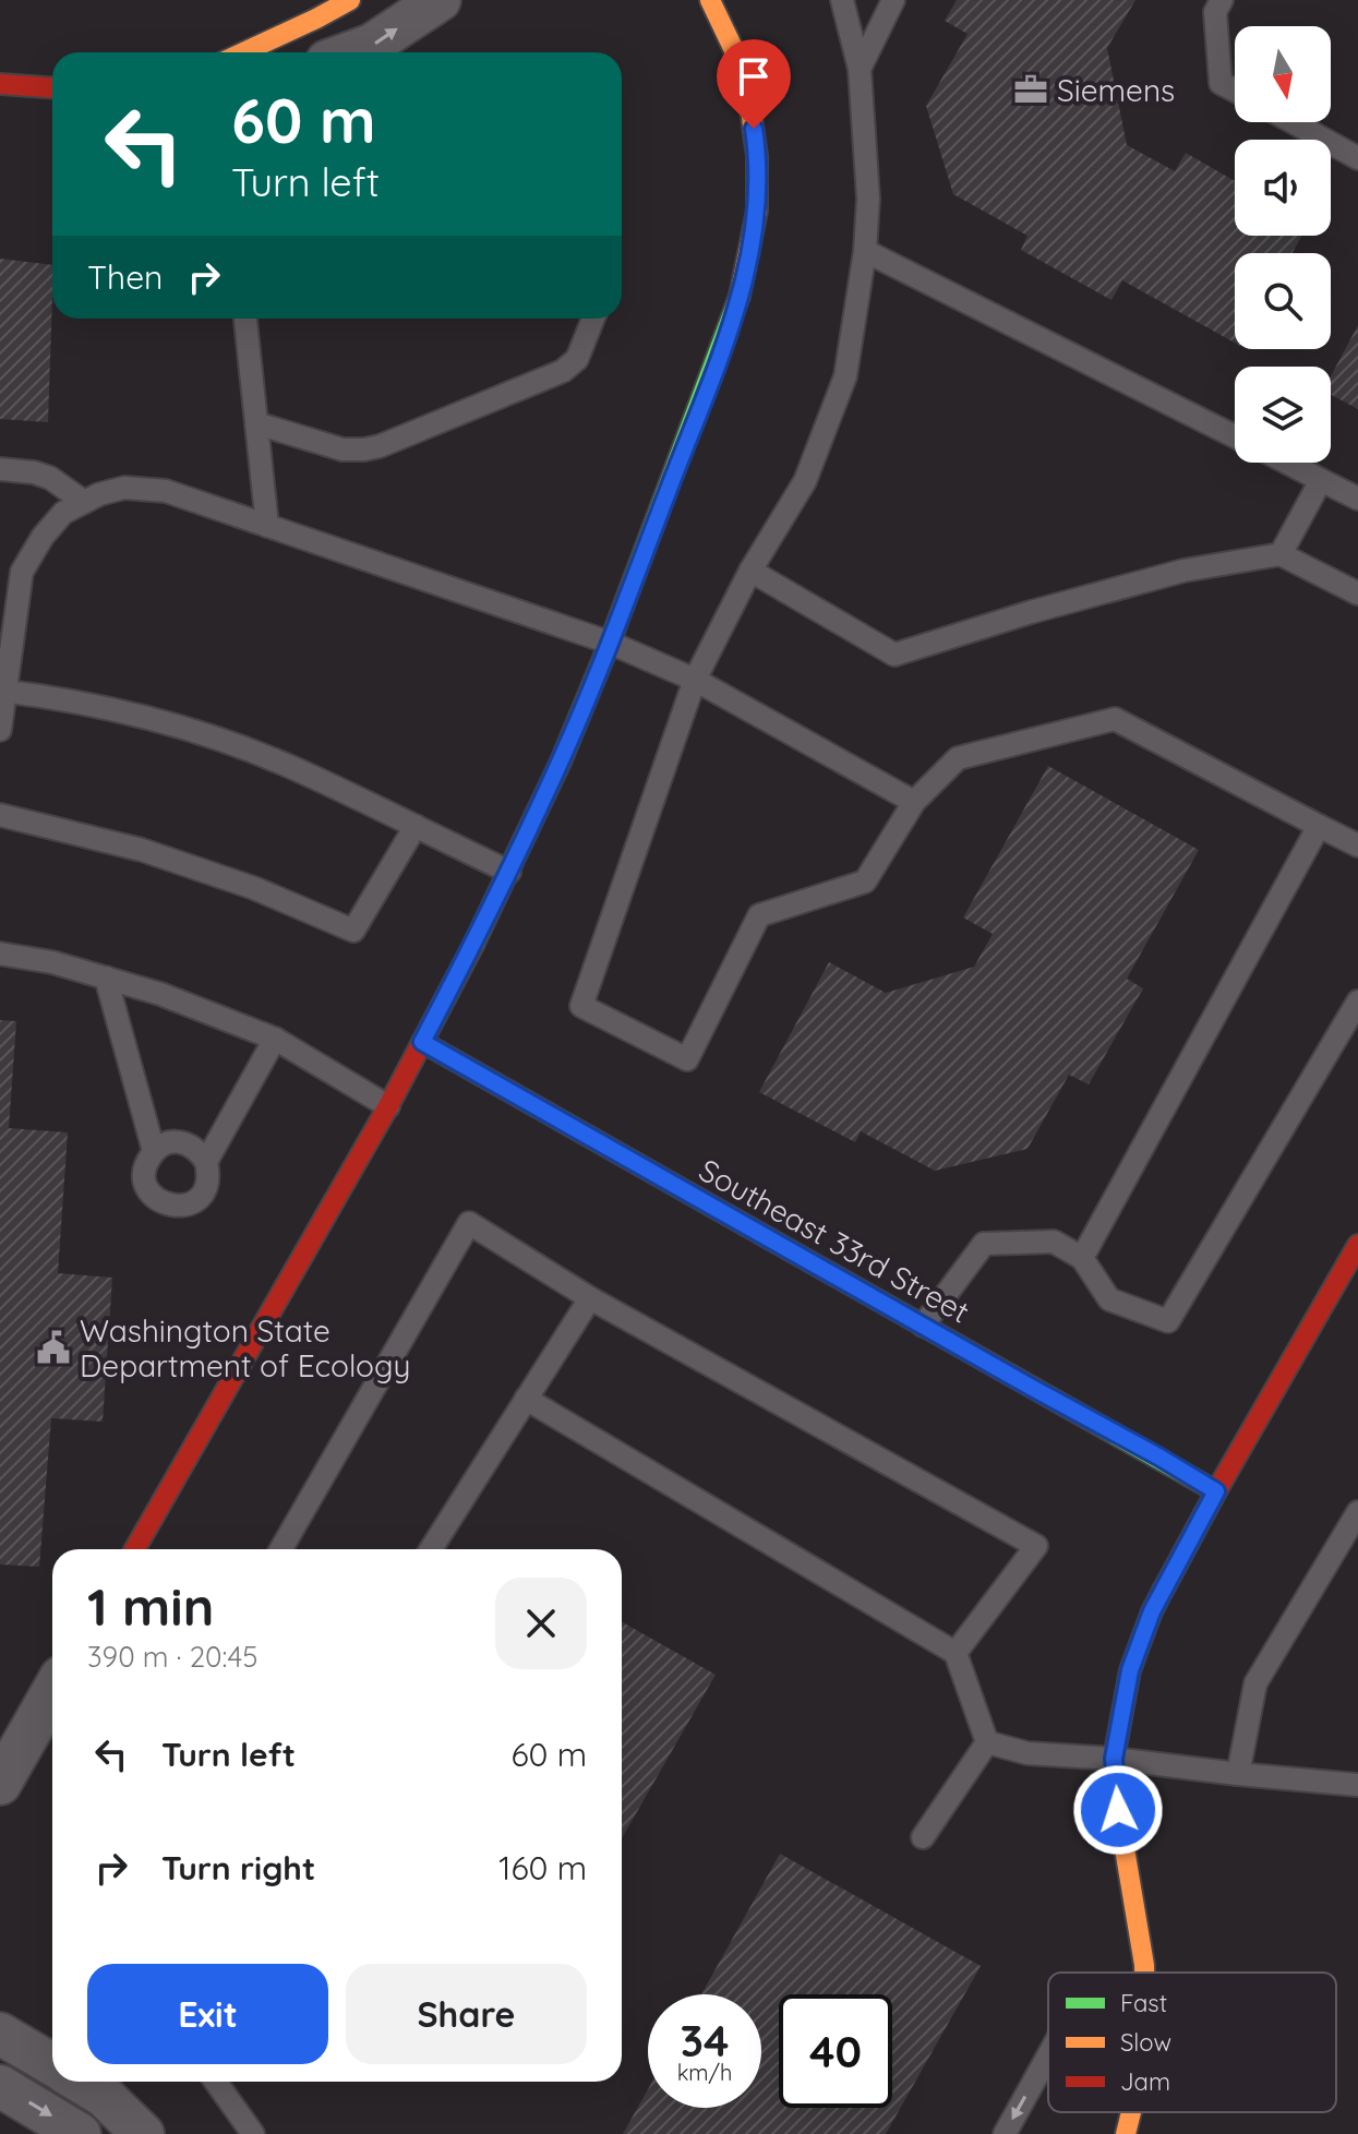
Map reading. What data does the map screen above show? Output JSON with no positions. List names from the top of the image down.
{
  "streets": {
    "street": ["Southeast 33rd Street"]
  },
  "places": {
    "office": ["Siemens"],
    "public building": ["Washington State Department of Ecology"]
  },
  "legend": ["Fast", "Slow", "Jam"],
  "north": "bottom",
  "page": {
    "turn": ["60 m", "Turn left"],
    "then": "Then",
    "heading": ["1 min", "390 m · 20:45"],
    "list": [
      {
        "name": "Turn left",
        "value": "60 m"
      },
      {
        "name": "Turn right",
        "value": "160 m"
      }
    ],
    "buttons": ["Exit", "Share"],
    "speed": "34 km/h",
    "limit": "40"
  }
}
